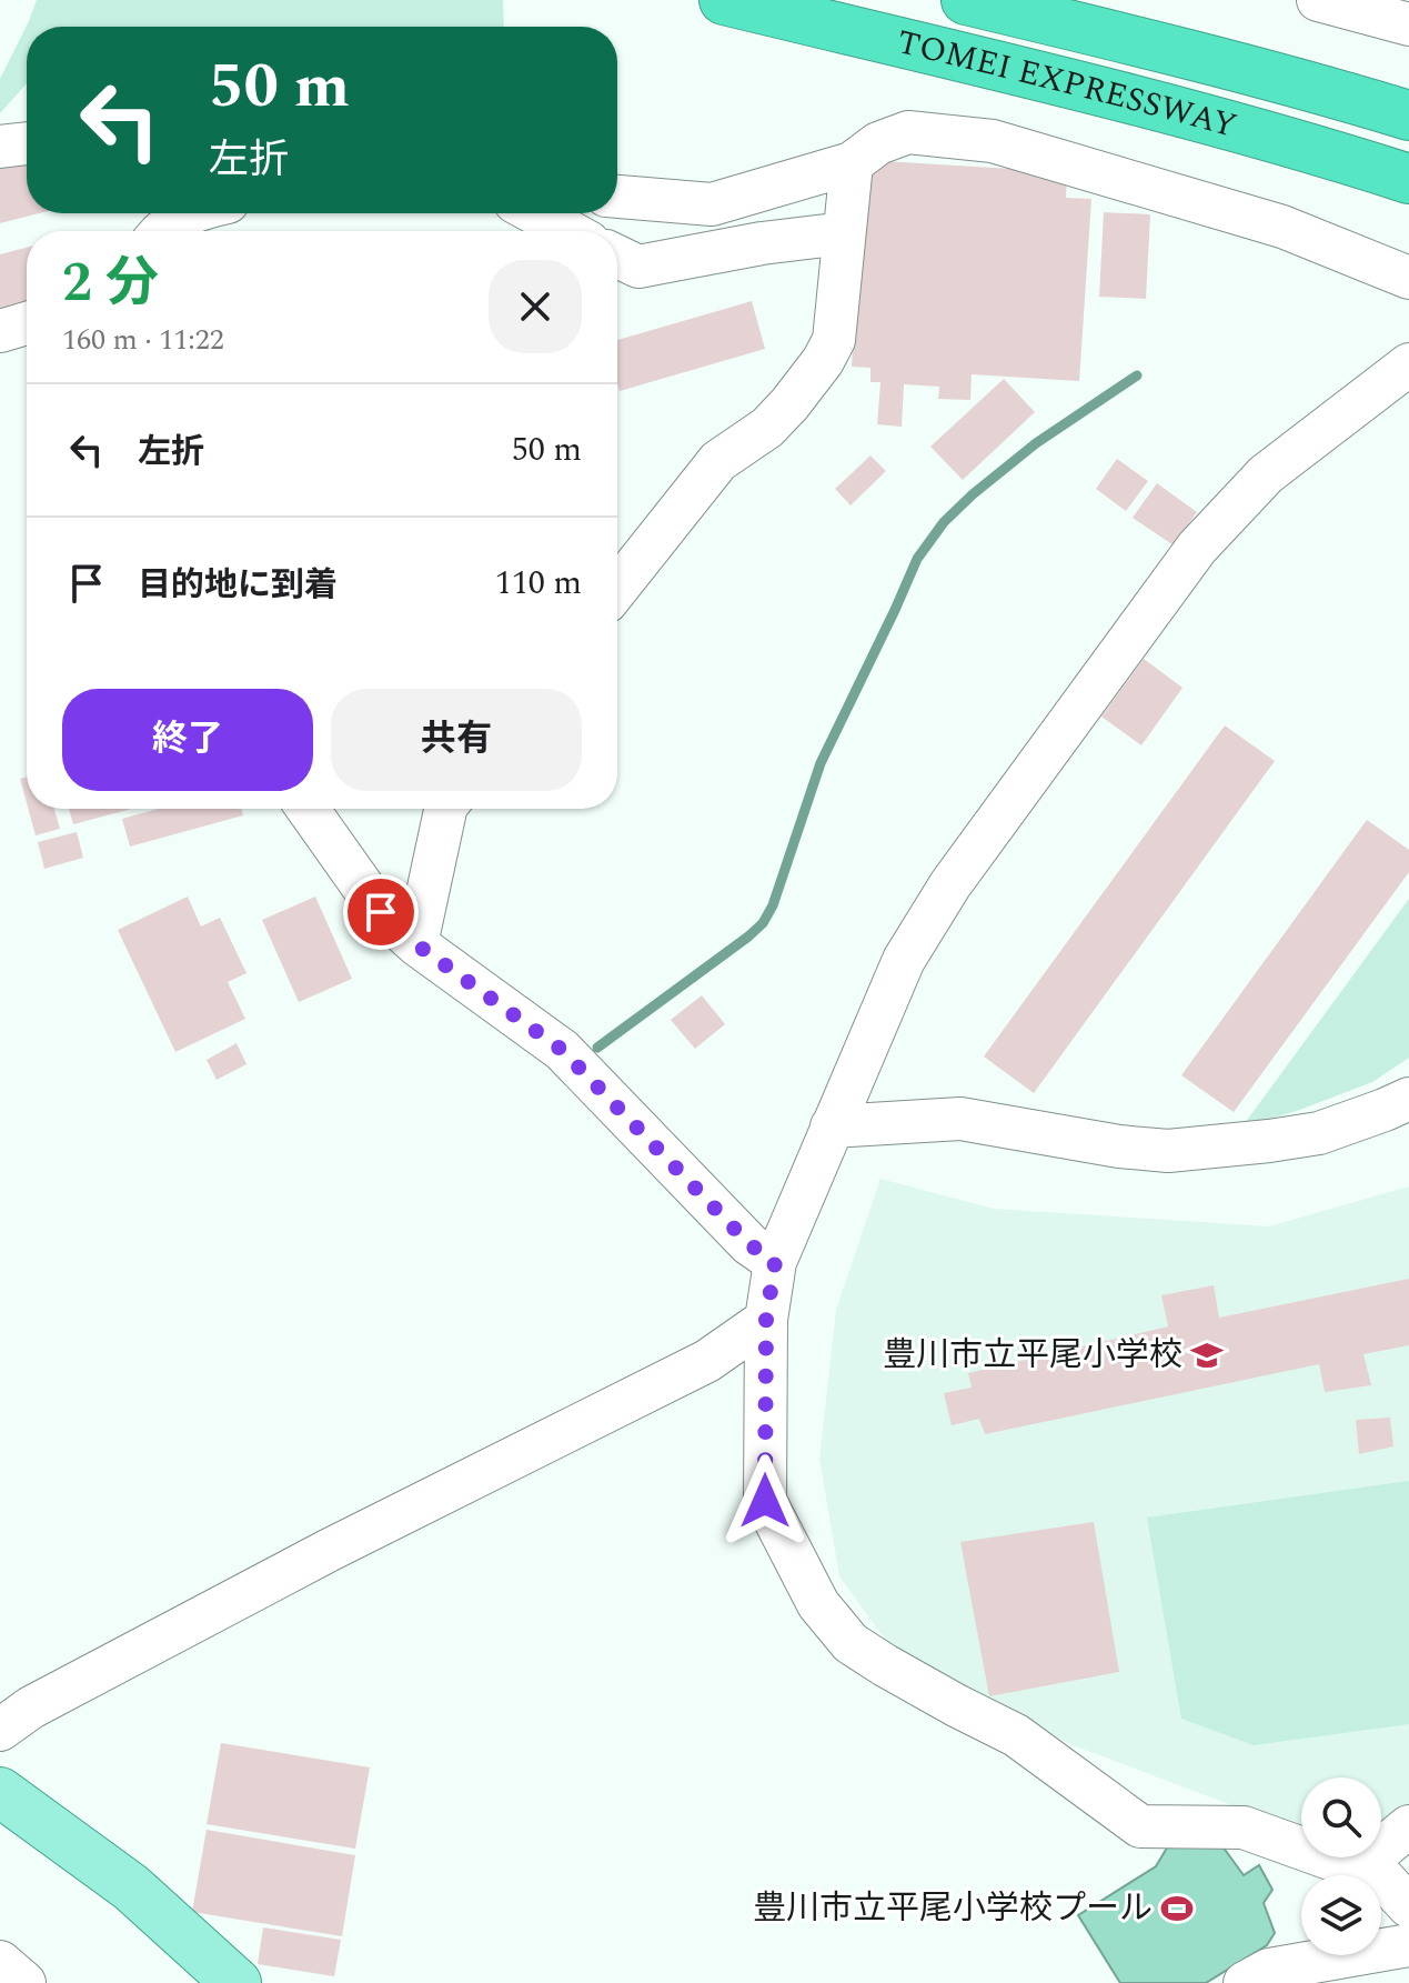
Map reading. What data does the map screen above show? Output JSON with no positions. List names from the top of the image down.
{
  "streets": {
    "highway": ["TOMEI EXPRESSWAY"]
  },
  "places": {
    "school or university": ["豊川市立平尾小学校"],
    "sports": ["豊川市立平尾小学校プール"]
  },
  "page": {
    "turn": ["50 m", "左折"],
    "heading": ["2 分", "160 m · 11:22"],
    "list": [
      {
        "name": "左折",
        "value": "50 m"
      },
      {
        "name": "目的地に到着",
        "value": "110 m"
      }
    ],
    "buttons": ["終了", "共有"]
  }
}
